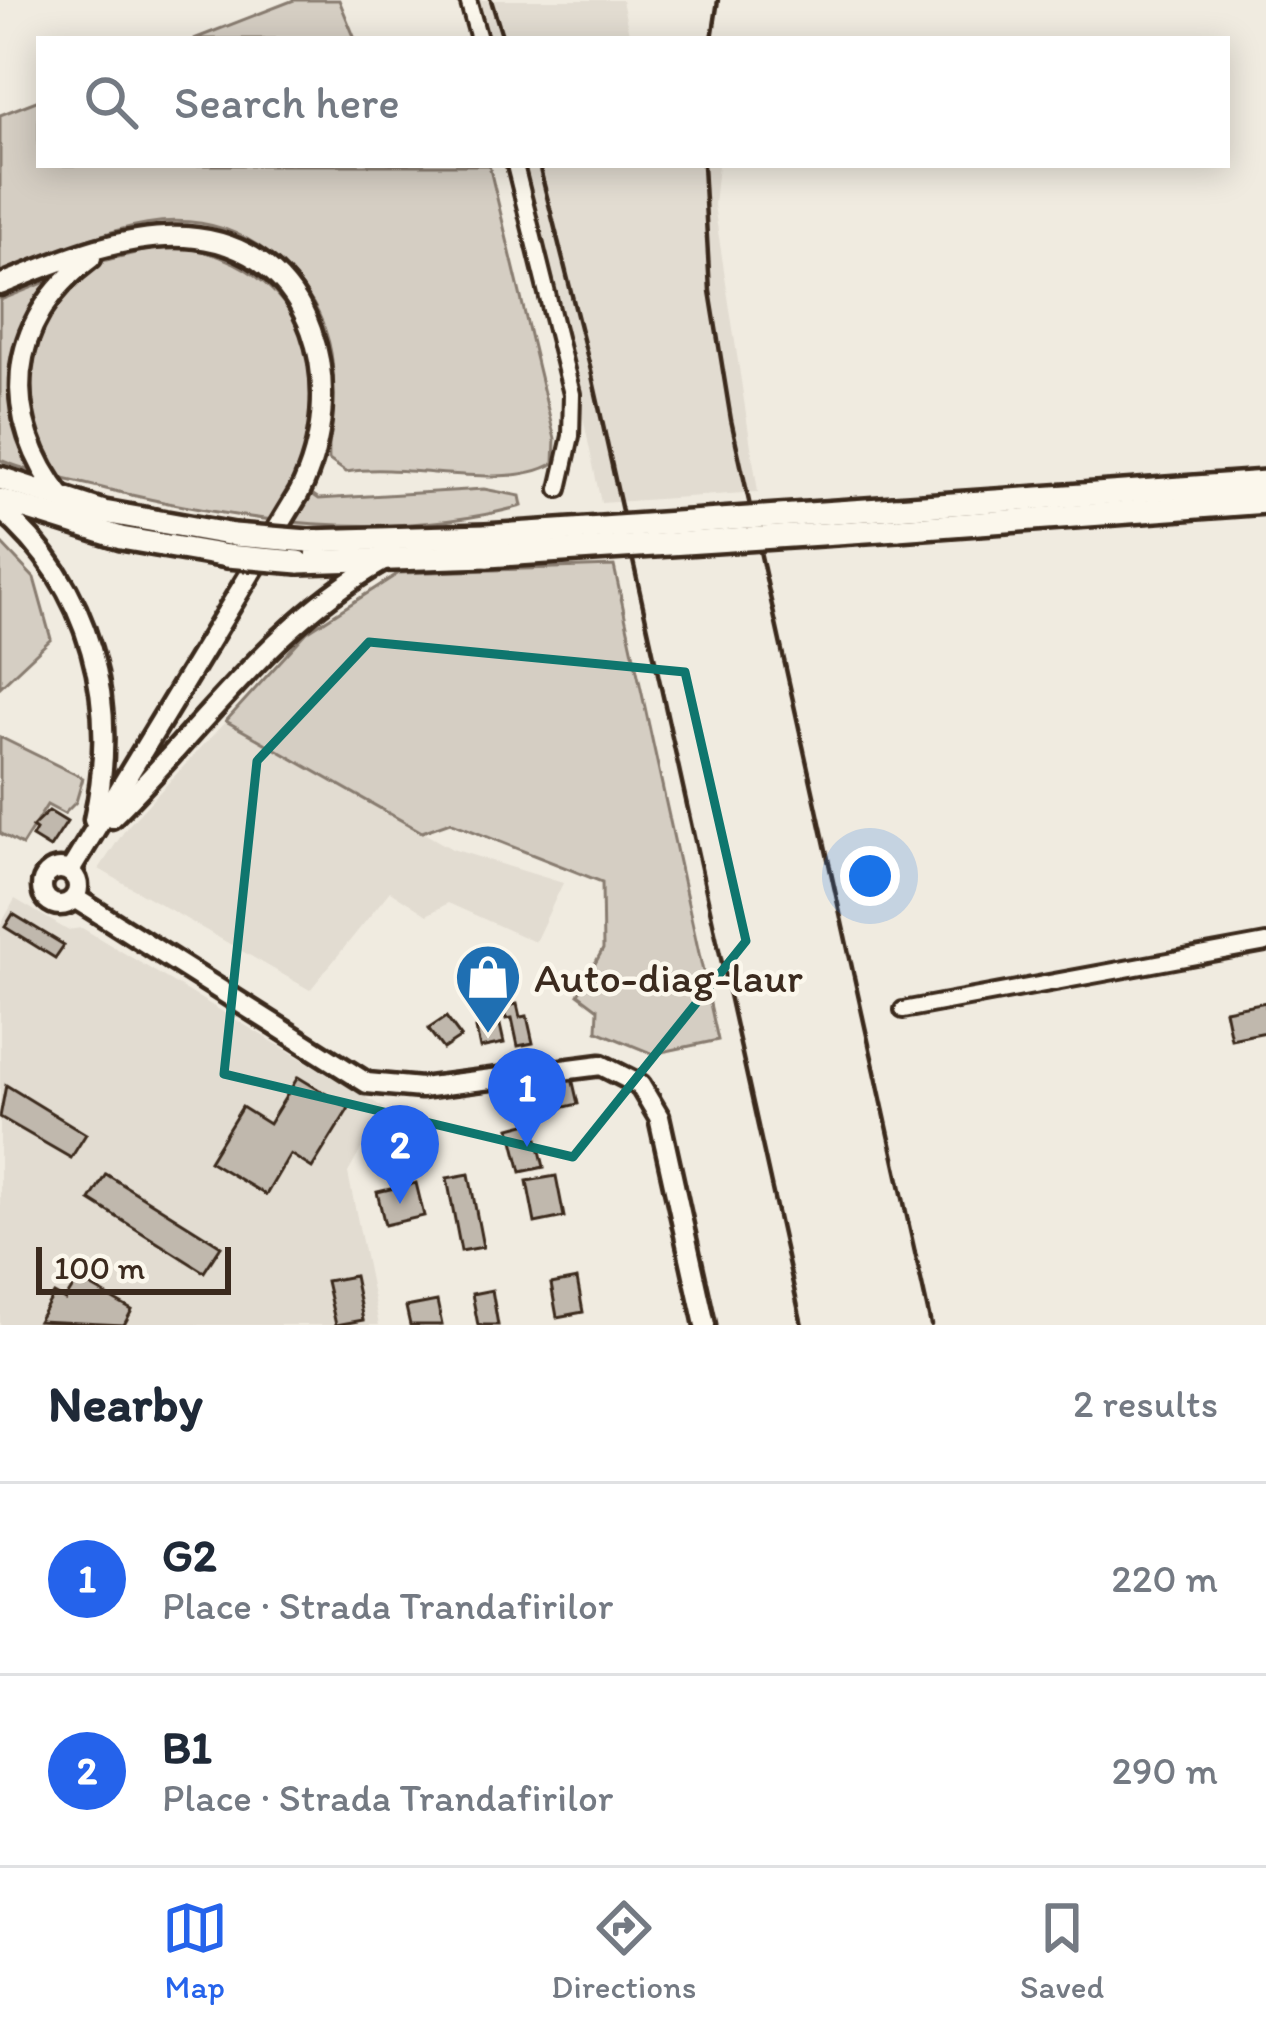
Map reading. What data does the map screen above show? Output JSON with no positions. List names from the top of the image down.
{
  "places": {
    "shop": ["Auto-diag-laur"]
  },
  "scale_bar": "100 m",
  "page": {
    "search": "Search here",
    "pins": ["1", "2"],
    "scale": "100 m",
    "heading": ["Nearby", "2 results"],
    "list": [
      {
        "mark": "1",
        "name": "G2",
        "note": "Place · Strada Trandafirilor",
        "value": "220 m"
      },
      {
        "mark": "2",
        "name": "B1",
        "note": "Place · Strada Trandafirilor",
        "value": "290 m"
      }
    ],
    "nav": ["Map", "Directions", "Saved"]
  }
}
